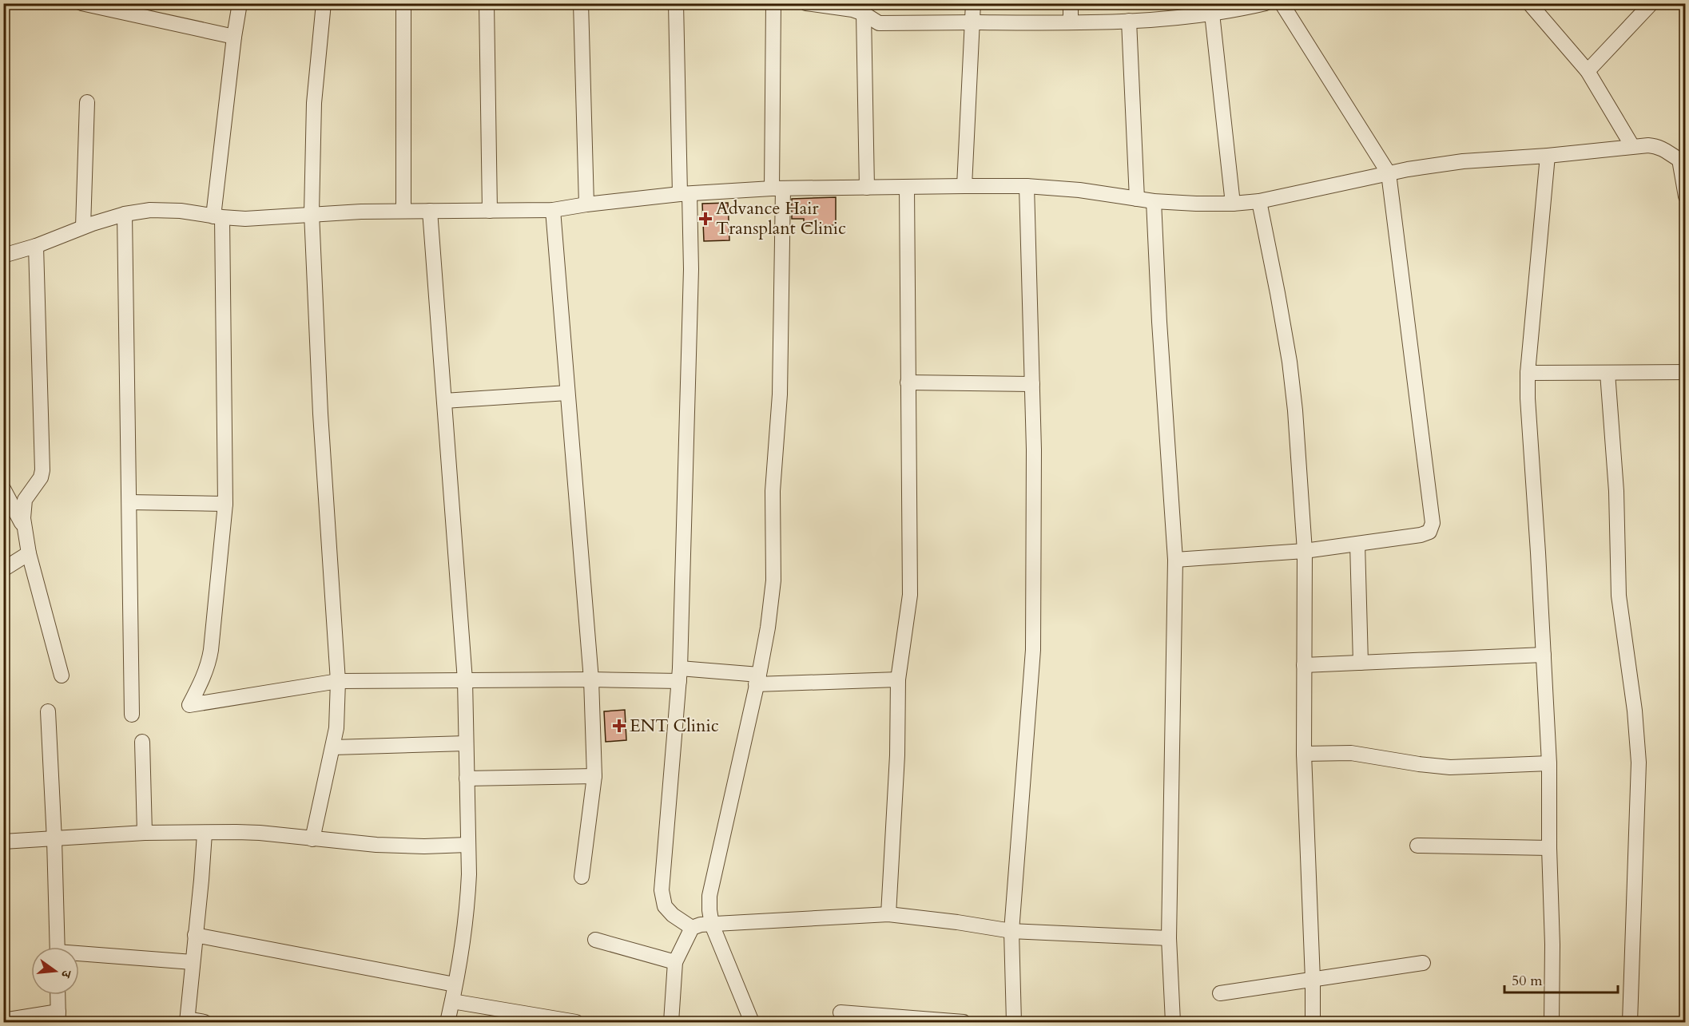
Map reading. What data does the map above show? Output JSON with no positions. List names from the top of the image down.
{
  "places": {
    "health": ["Advance Hair Transplant Clinic", "ENT Clinic"]
  },
  "scale_bar": "50 m",
  "north": "right"
}
